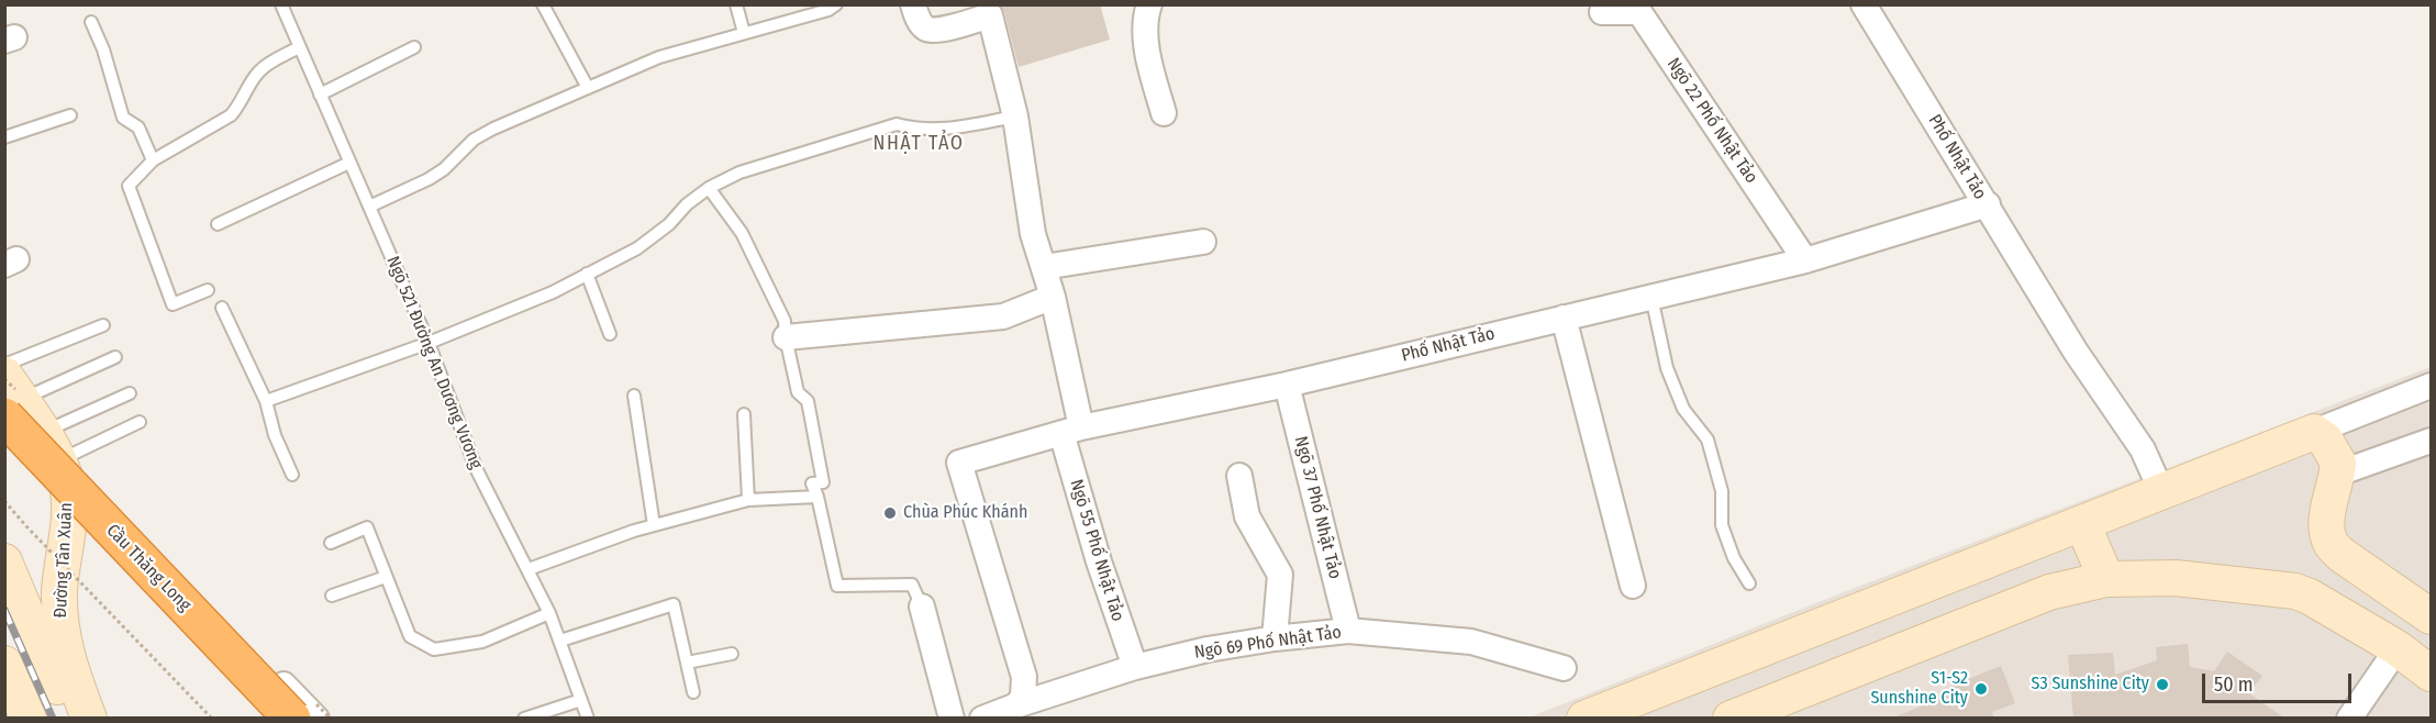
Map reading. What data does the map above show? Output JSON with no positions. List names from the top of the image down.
{
  "streets": {
    "highway": ["Cầu Thăng Long"],
    "street": [
      "Ngõ 22 Phố Nhật Tảo",
      "Phố Nhật Tảo",
      "Ngõ 37 Phố Nhật Tảo",
      "Ngõ 55 Phố Nhật Tảo",
      "Đường Tân Xuân",
      "Ngõ 69 Phố Nhật Tảo"
    ],
    "lane": ["Ngõ 521 Đường An Dương Vương"]
  },
  "crossings": [
    ["Ngõ 22 Phố Nhật Tảo", "Phố Nhật Tảo"],
    ["Phố Nhật Tảo", "Ngõ 37 Phố Nhật Tảo"],
    ["Phố Nhật Tảo", "Ngõ 55 Phố Nhật Tảo"],
    ["Phố Nhật Tảo", "Ngõ 69 Phố Nhật Tảo"],
    ["Ngõ 37 Phố Nhật Tảo", "Ngõ 69 Phố Nhật Tảo"],
    ["Ngõ 55 Phố Nhật Tảo", "Ngõ 69 Phố Nhật Tảo"],
    ["Đường Tân Xuân", "Cầu Thăng Long"]
  ],
  "districts": ["NHẬT TẢO"],
  "places": ["Chùa Phúc Khánh", "S3 Sunshine City", "S1-S2 Sunshine City"],
  "scale_bar": "50 m"
}
